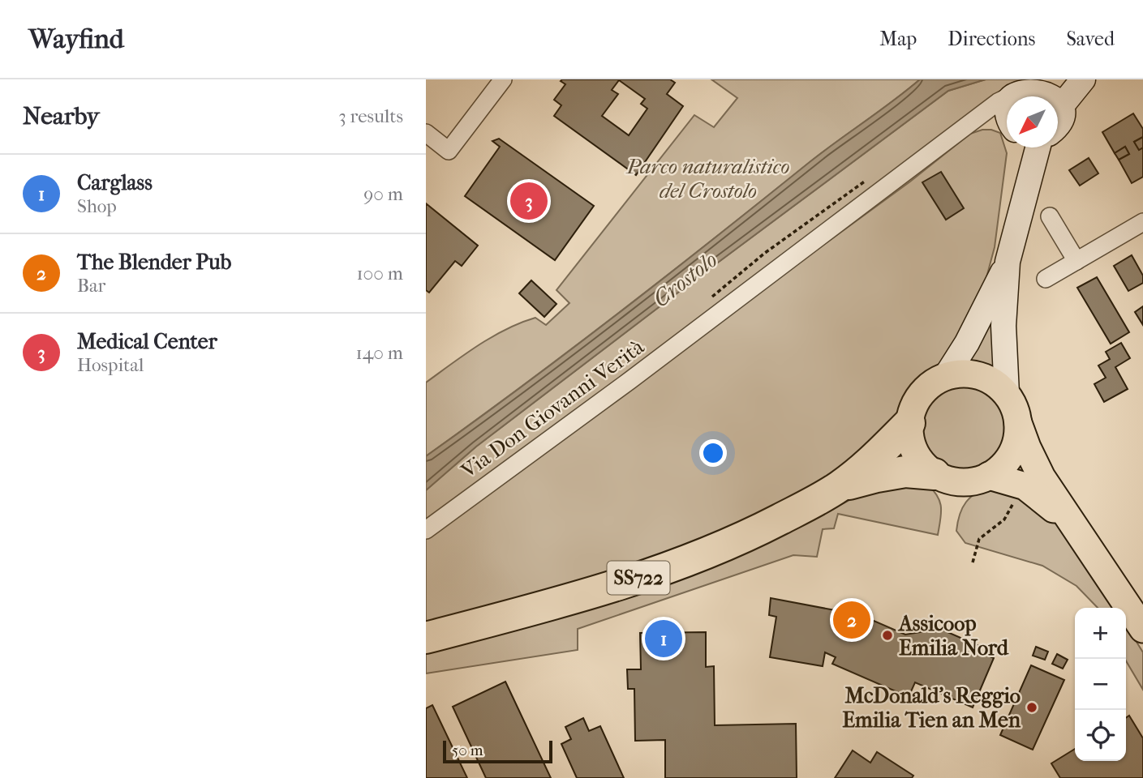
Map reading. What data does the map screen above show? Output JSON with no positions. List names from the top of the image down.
{
  "streets": {
    "highway": ["SS722"],
    "street": ["Via Don Giovanni Verità"]
  },
  "water": ["Crostolo"],
  "parks": ["Parco naturalistico del Crostolo"],
  "places": ["Assicoop Emilia Nord", "McDonald's Reggio Emilia Tien an Men"],
  "scale_bar": "50 m",
  "north": "bottom left",
  "page": {
    "header": "Wayfind",
    "nav": ["Map", "Directions", "Saved"],
    "heading": ["Nearby", "3 results"],
    "list": [
      {
        "mark": "1",
        "name": "Carglass",
        "note": "Shop",
        "value": "90 m"
      },
      {
        "mark": "2",
        "name": "The Blender Pub",
        "note": "Bar",
        "value": "100 m"
      },
      {
        "mark": "3",
        "name": "Medical Center",
        "note": "Hospital",
        "value": "140 m"
      }
    ],
    "pins": ["3", "2", "1"],
    "map_buttons": ["+", "−"],
    "scale": "50 m"
  }
}
